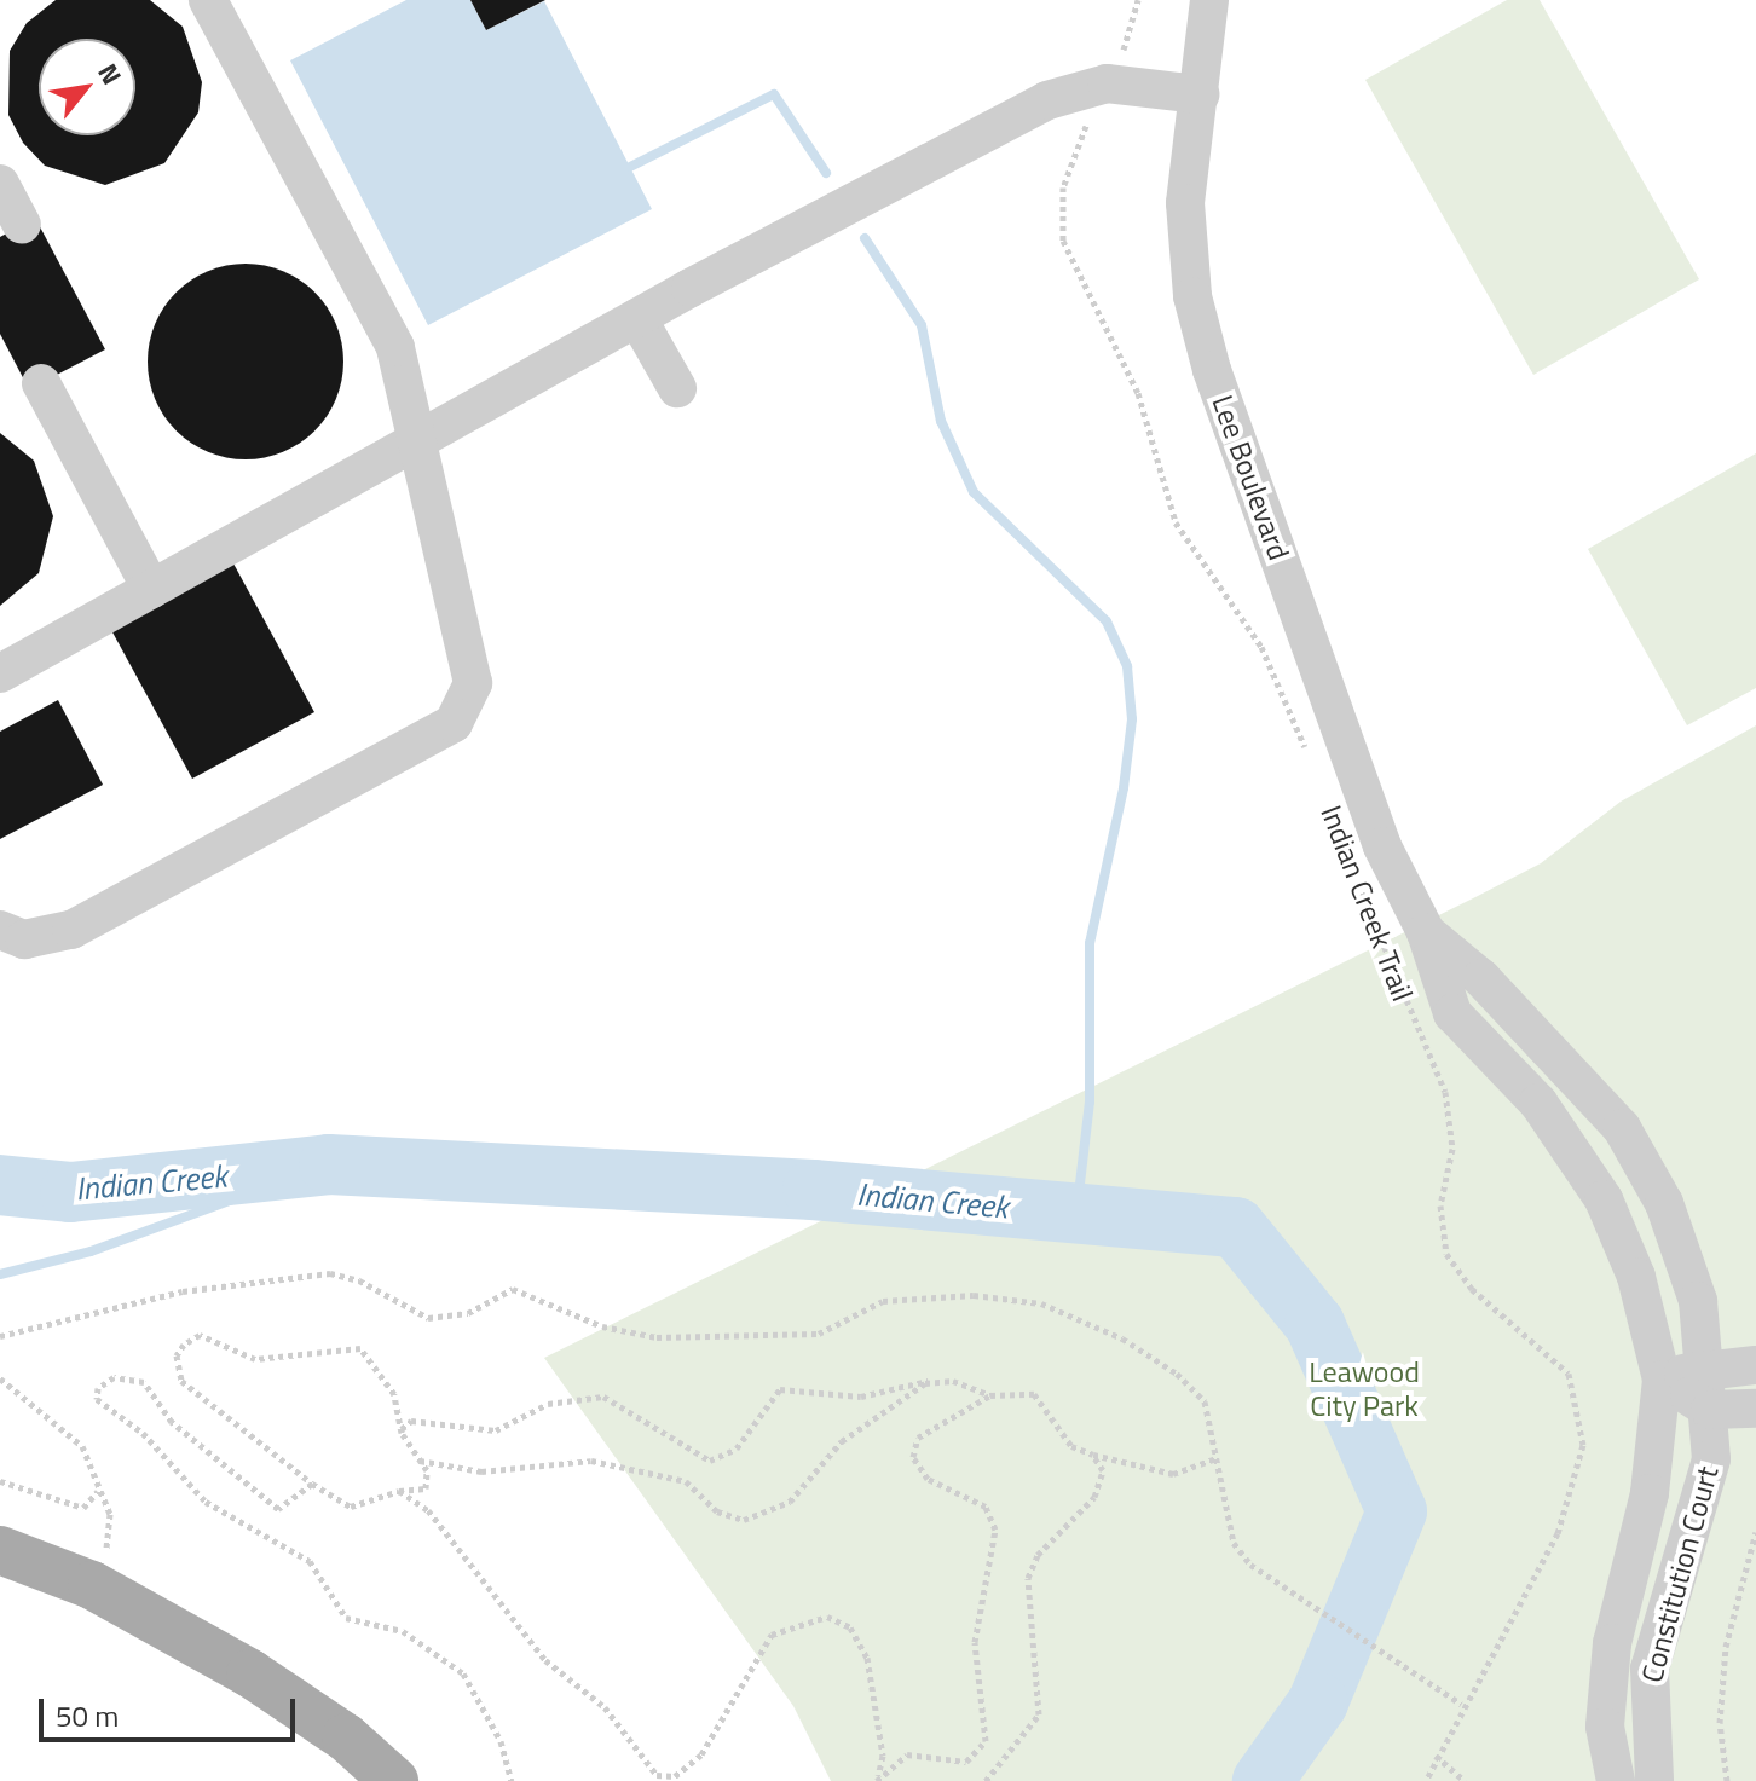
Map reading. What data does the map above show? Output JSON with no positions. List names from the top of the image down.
{
  "streets": {
    "street": ["Lee Boulevard", "Constitution Court"],
    "path": ["Indian Creek Trail"]
  },
  "crossings": [
    ["Lee Boulevard", "Constitution Court"]
  ],
  "water": ["Indian Creek"],
  "parks": ["Leawood City Park"],
  "scale_bar": "50 m",
  "north": "top right"
}
